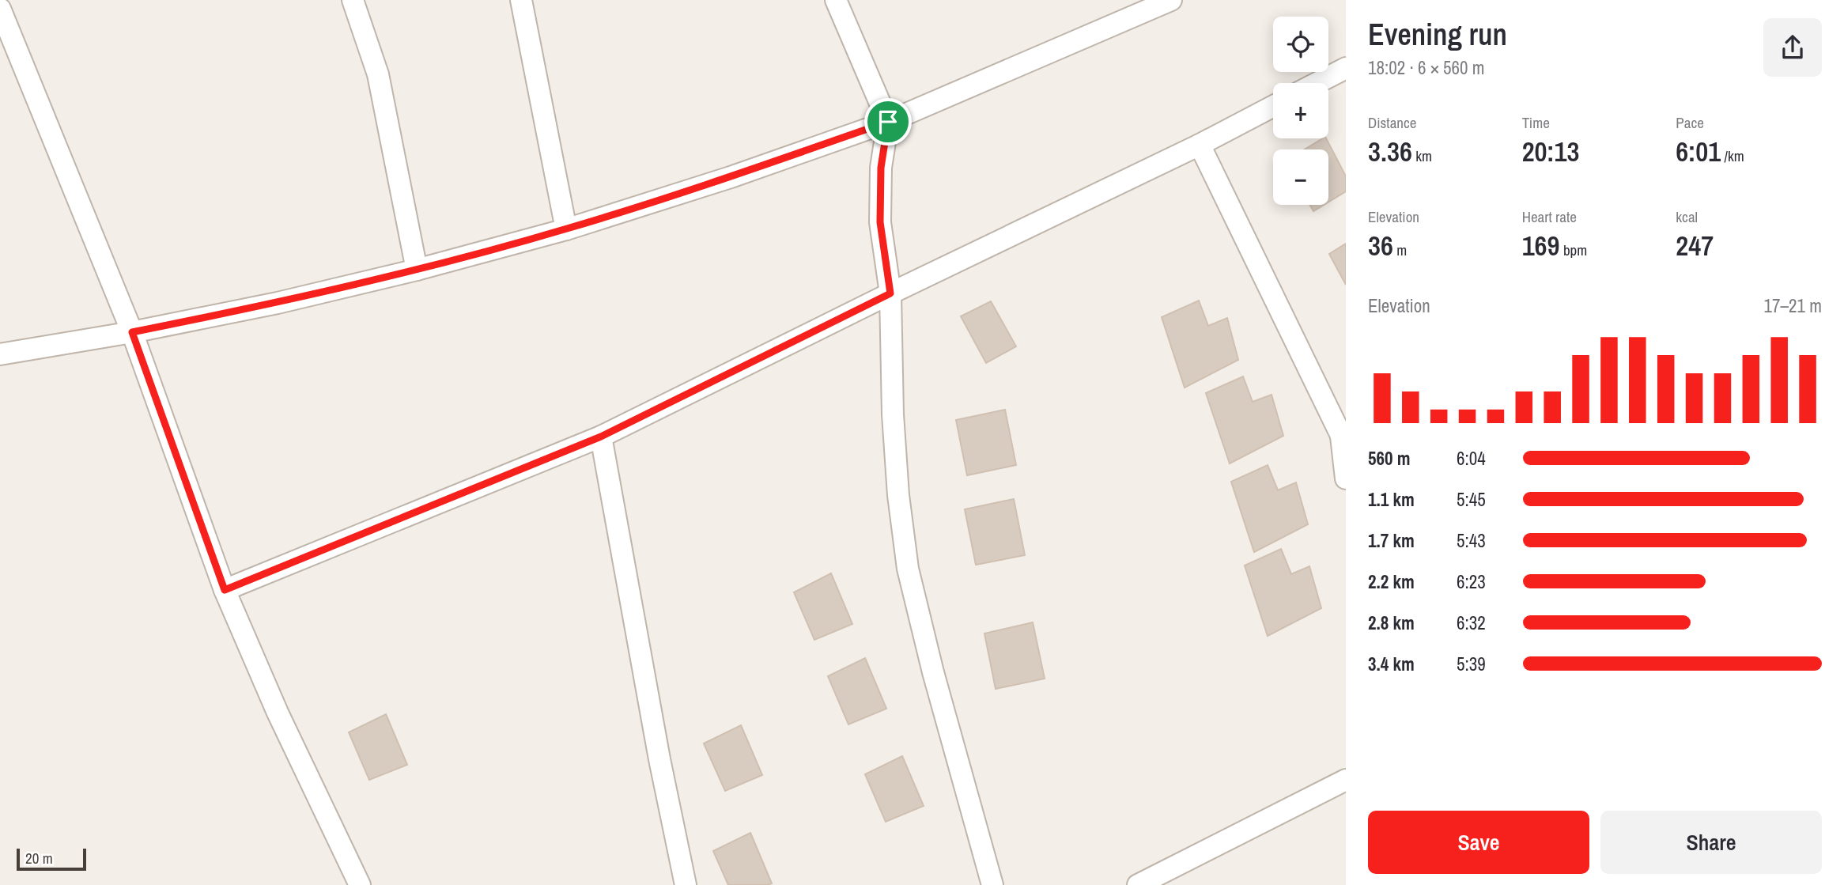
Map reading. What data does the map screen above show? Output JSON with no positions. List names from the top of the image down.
{
  "scale_bar": "20 m",
  "page": {
    "heading": ["Evening run", "18:02 · 6 × 560 m"],
    "map_buttons": ["+", "−"],
    "stats": [
      ["Distance", "3.36 km"],
      ["Time", "20:13"],
      ["Pace", "6:01 /km"],
      ["Elevation", "36 m"],
      ["Heart rate", "169 bpm"],
      ["kcal", "247"]
    ],
    "chart": ["Elevation", "17–21 m"],
    "list": [
      {
        "name": "560 m",
        "note": "6:04"
      },
      {
        "name": "1.1 km",
        "note": "5:45"
      },
      {
        "name": "1.7 km",
        "note": "5:43"
      },
      {
        "name": "2.2 km",
        "note": "6:23"
      },
      {
        "name": "2.8 km",
        "note": "6:32"
      },
      {
        "name": "3.4 km",
        "note": "5:39"
      }
    ],
    "buttons": ["Save", "Share"],
    "scale": "20 m"
  }
}
